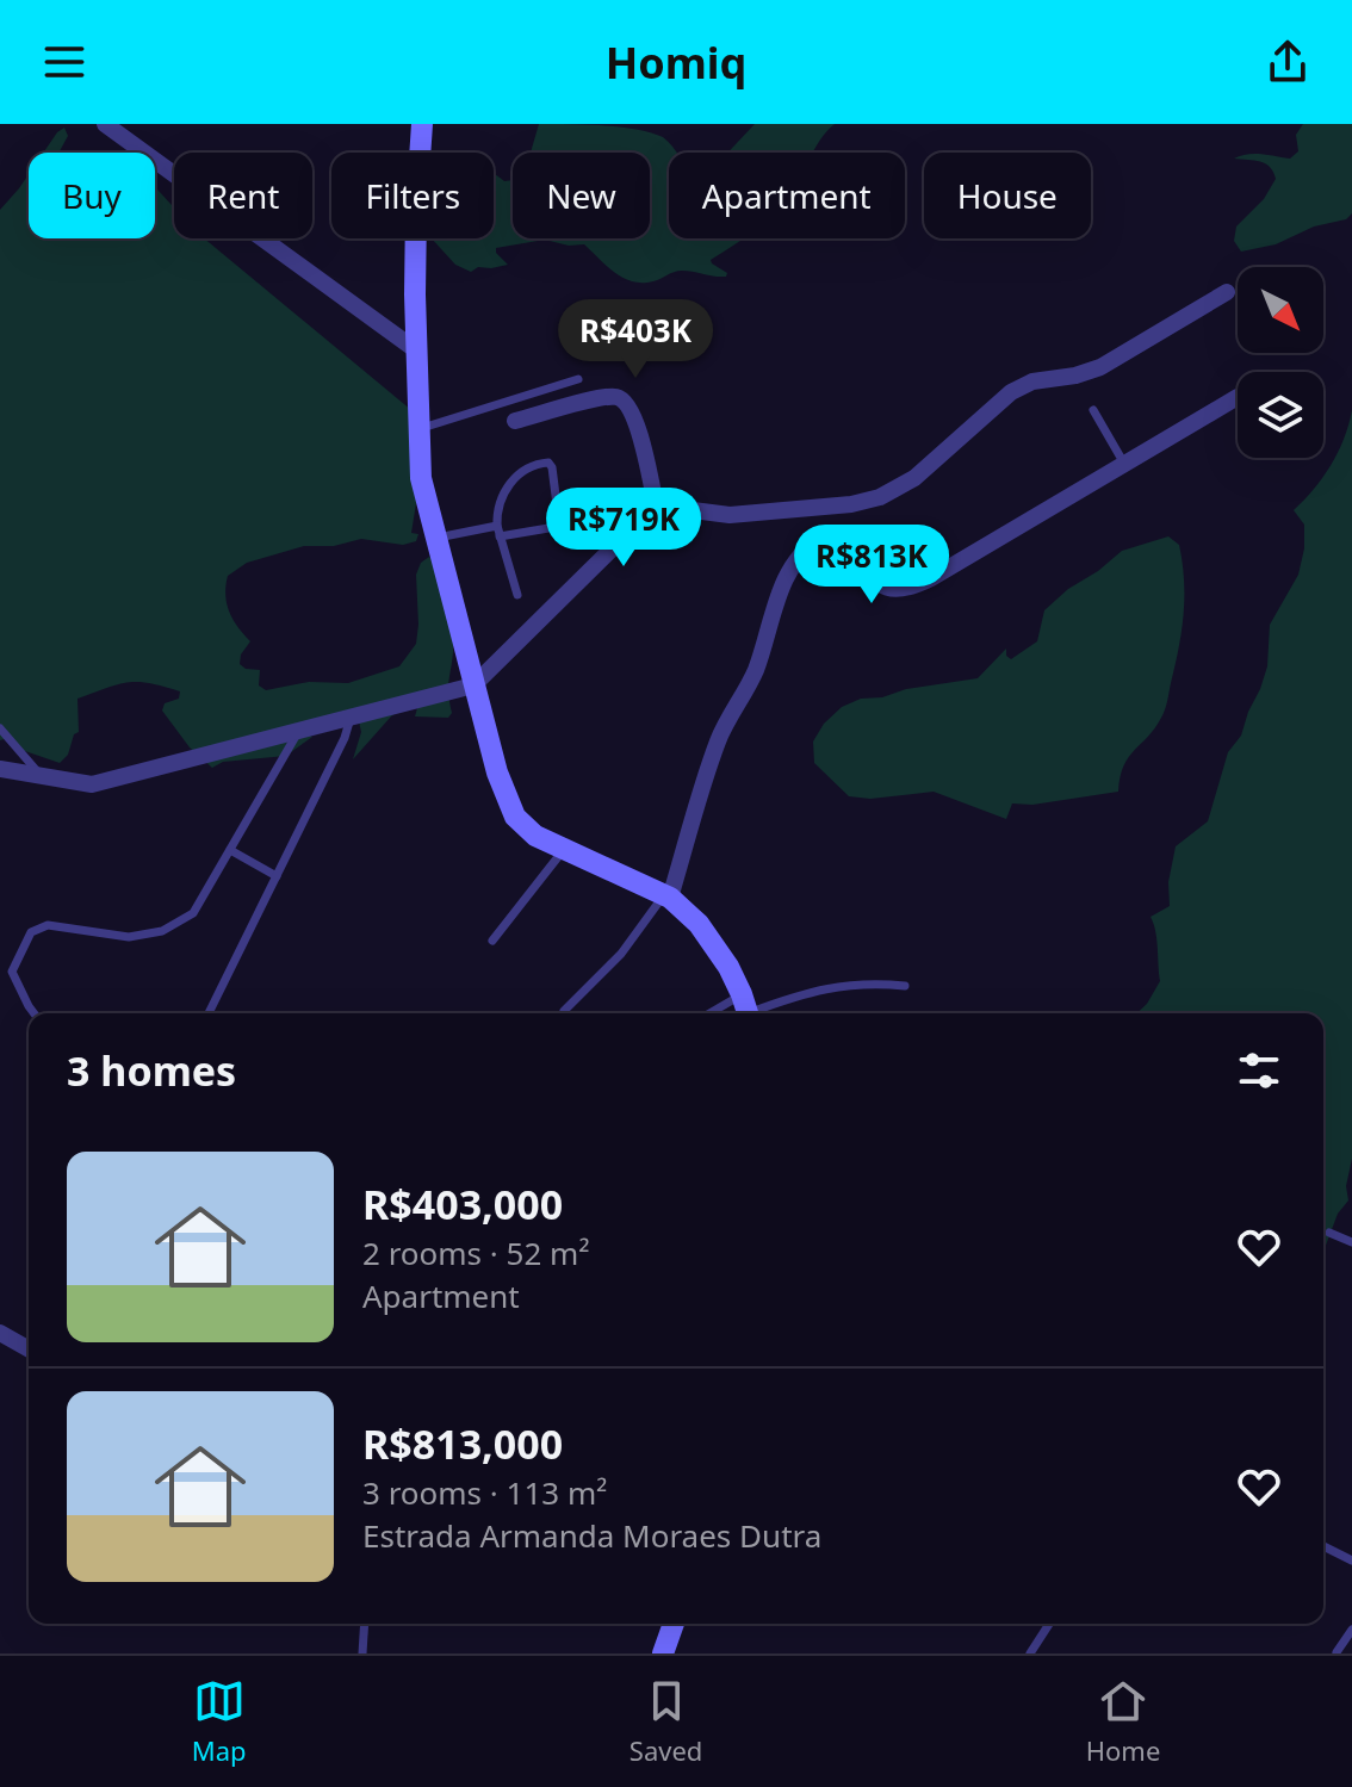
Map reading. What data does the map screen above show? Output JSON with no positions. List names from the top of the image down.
{
  "north": "bottom right",
  "page": {
    "header": "Homiq",
    "chip": [
      "Buy",
      "Rent",
      "Filters",
      "New",
      "Apartment",
      "House"
    ],
    "price": ["R$403K", "R$719K", "R$813K"],
    "heading": "3 homes",
    "list": [
      {
        "name": "R$403,000",
        "note": "2 rooms · 52 m² · Apartment"
      },
      {
        "name": "R$813,000",
        "note": "3 rooms · 113 m² · Estrada Armanda Moraes Dutra"
      }
    ],
    "tabs": ["Map", "Saved", "Home"]
  }
}
